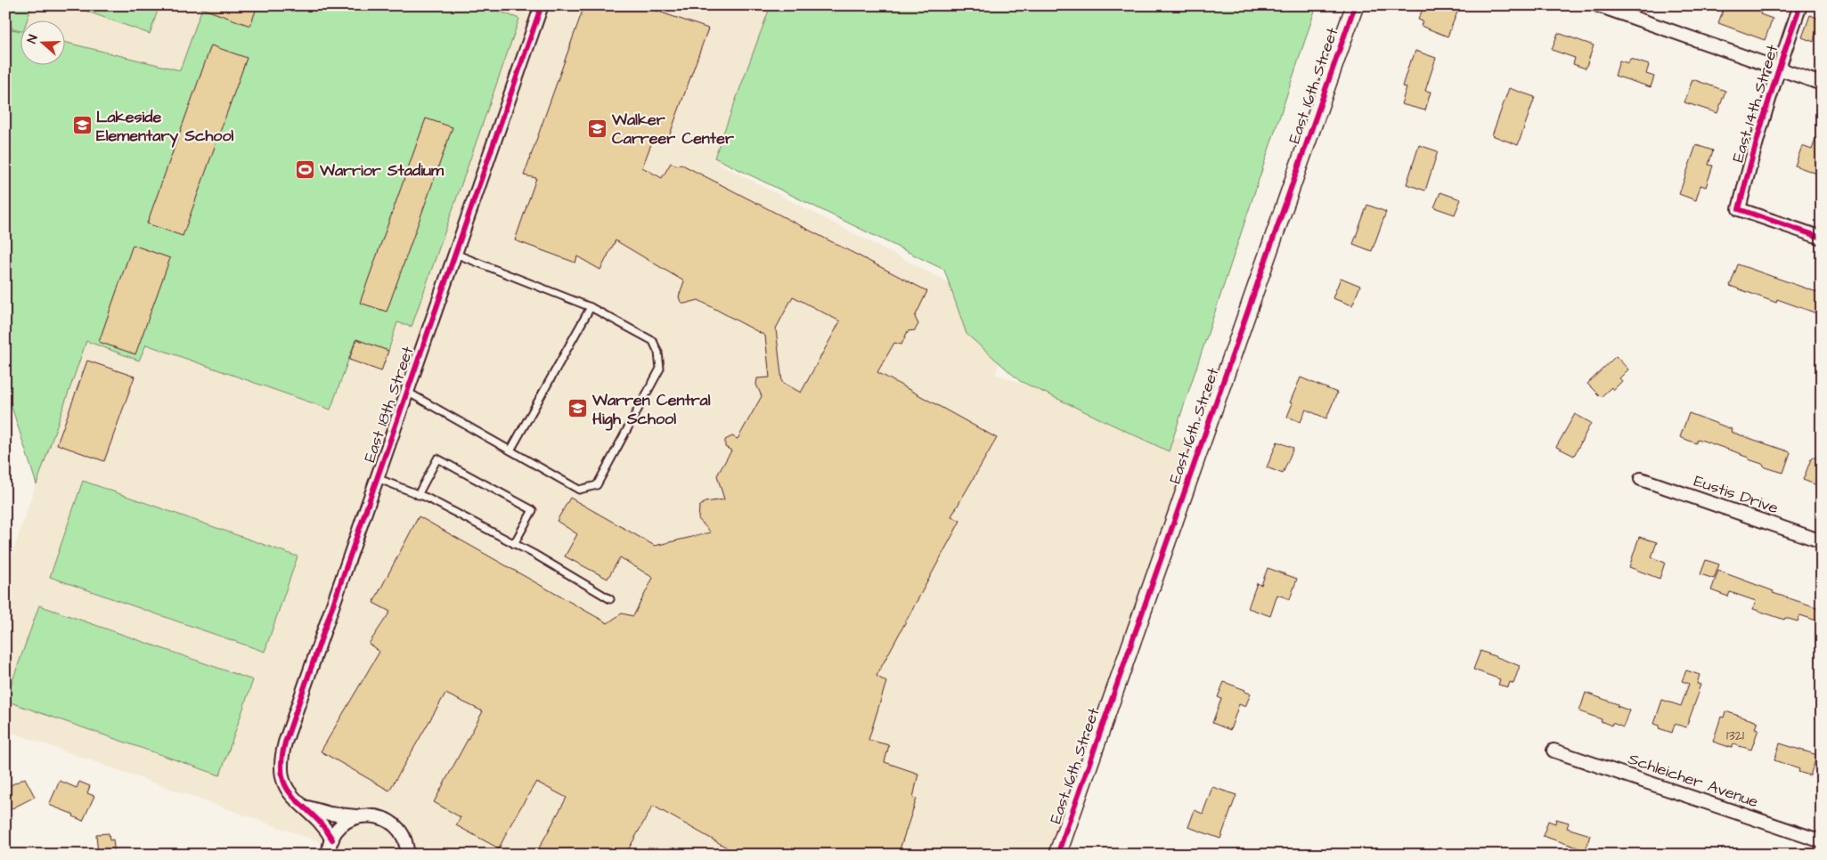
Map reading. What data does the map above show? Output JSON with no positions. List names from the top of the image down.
{
  "streets": {
    "street": [
      "East 16th Street",
      "East 14th Street",
      "East 18th Street",
      "Eustis Drive",
      "Schleicher Avenue"
    ]
  },
  "places": {
    "school or university": ["Lakeside Elementary School", "Walker Carreer Center", "Warren Central High School"],
    "sports": ["Warrior Stadium"]
  },
  "house_numbers": ["1321"],
  "north": "left"
}
